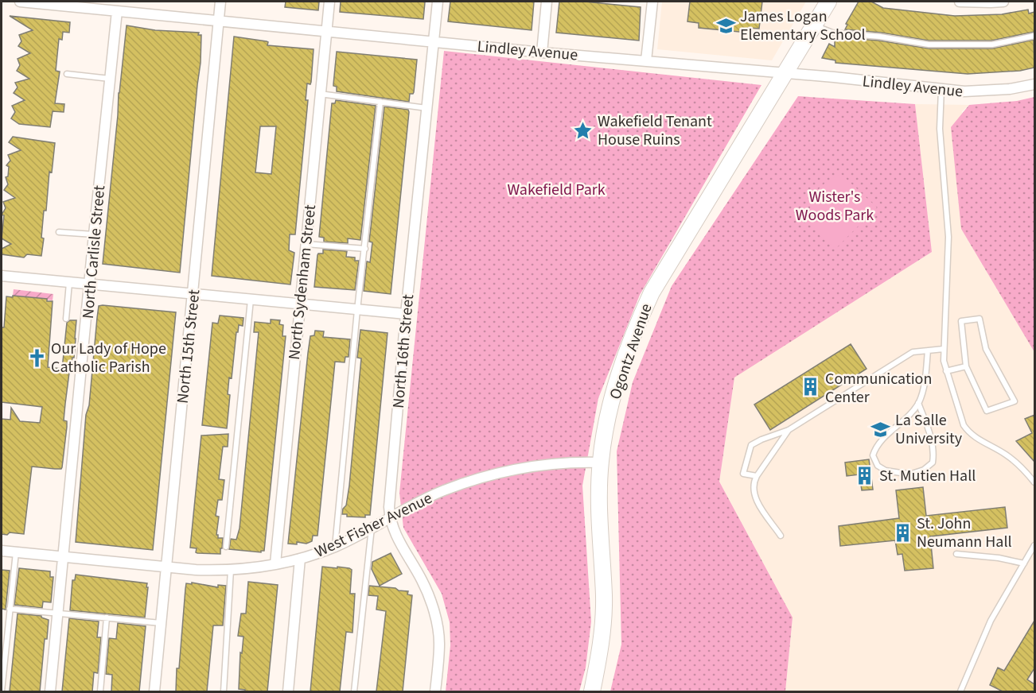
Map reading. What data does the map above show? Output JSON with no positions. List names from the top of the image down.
{
  "streets": {
    "main road": ["Ogontz Avenue"],
    "street": [
      "Lindley Avenue",
      "North Carlisle Street",
      "North Sydenham Street",
      "North 15th Street",
      "North 16th Street",
      "West Fisher Avenue"
    ]
  },
  "crossings": [
    ["Lindley Avenue", "North Carlisle Street"],
    ["Lindley Avenue", "North Sydenham Street"],
    ["Lindley Avenue", "North 15th Street"],
    ["Lindley Avenue", "North 16th Street"],
    ["Lindley Avenue", "Ogontz Avenue"],
    ["North Carlisle Street", "West Fisher Avenue"],
    ["North Sydenham Street", "West Fisher Avenue"],
    ["North 15th Street", "West Fisher Avenue"],
    ["North 16th Street", "West Fisher Avenue"],
    ["Ogontz Avenue", "West Fisher Avenue"]
  ],
  "parks": ["Wakefield Park", "Wister's Woods Park"],
  "places": {
    "school or university": ["James Logan Elementary School", "La Salle University"],
    "place": ["Wakefield Tenant House Ruins"],
    "church": ["Our Lady of Hope Catholic Parish"],
    "building": ["Communication Center", "St. Mutien Hall", "St. John Neumann Hall"]
  }
}
